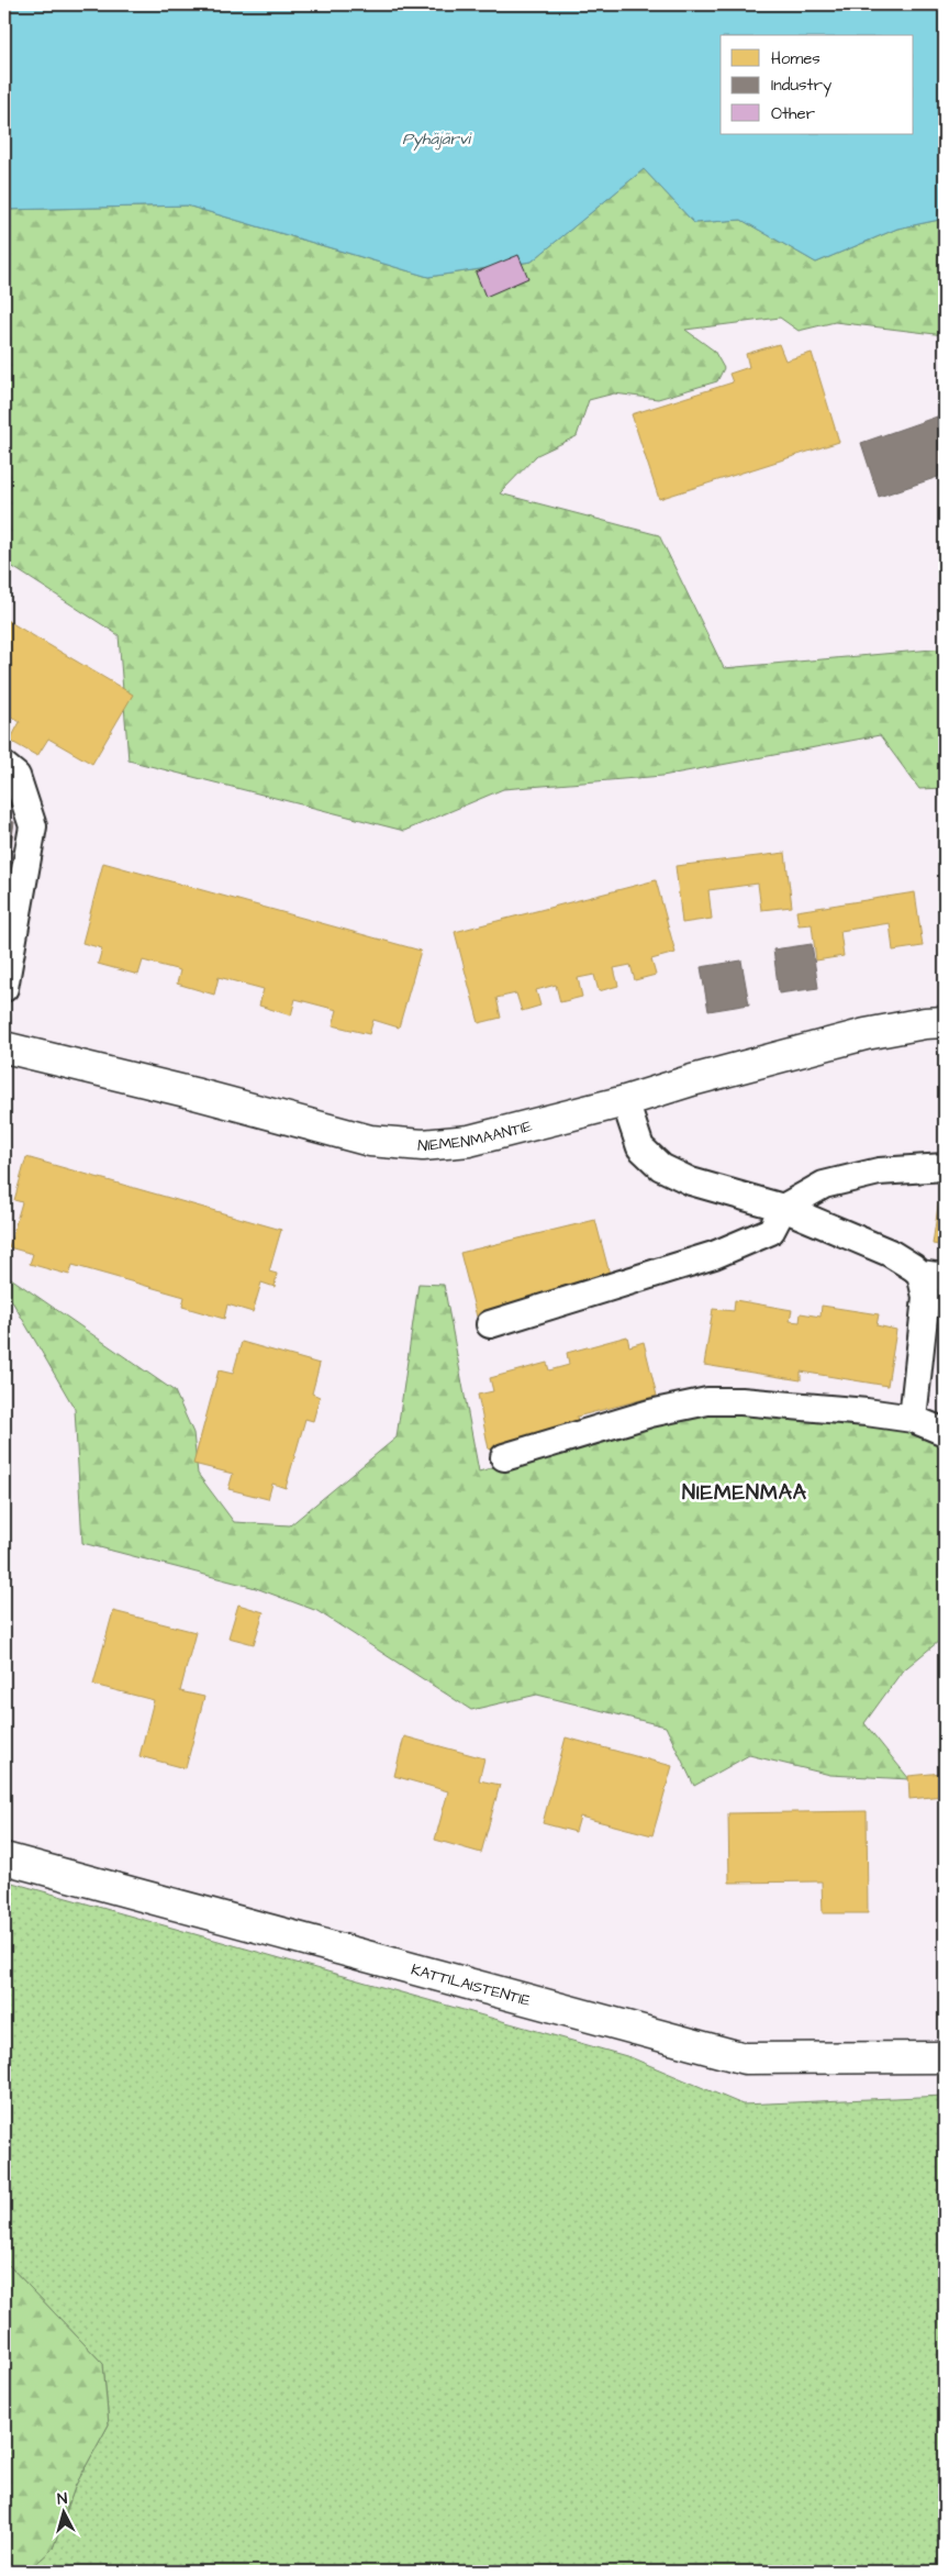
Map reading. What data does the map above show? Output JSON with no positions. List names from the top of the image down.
{
  "streets": {
    "street": ["NIEMENMAANTIE", "KATTILAISTENTIE"]
  },
  "districts": ["NIEMENMAA"],
  "water": ["Pyhäjärvi"],
  "legend": ["Homes", "Industry", "Other"],
  "north": "top"
}
